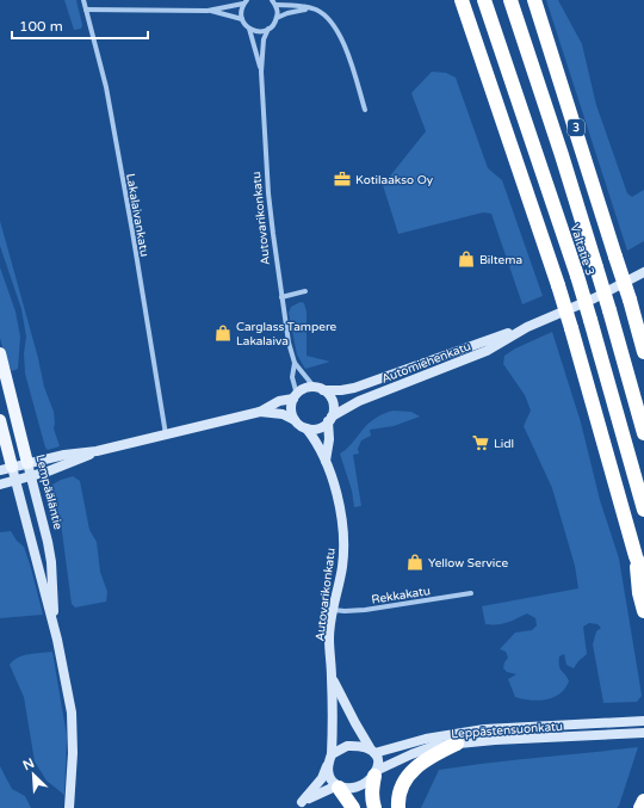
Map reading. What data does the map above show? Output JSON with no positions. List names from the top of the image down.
{
  "streets": {
    "highway": ["3", "Valtatie 3"],
    "main road": [
      "Autovarikonkatu",
      "Automiehenkatu",
      "Lempääläntie",
      "Leppästensuonkatu"
    ],
    "street": ["Lakalaivankatu", "Rekkakatu"]
  },
  "crossings": [
    ["Autovarikonkatu", "Automiehenkatu"],
    ["Autovarikonkatu", "Rekkakatu"],
    ["Autovarikonkatu", "Leppästensuonkatu"]
  ],
  "places": {
    "office": ["Kotilaakso Oy"],
    "shop": ["Biltema", "Carglass Tampere Lakalaiva", "Yellow Service"],
    "supermarket": ["Lidl"]
  },
  "scale_bar": "100 m",
  "north": "top left"
}
